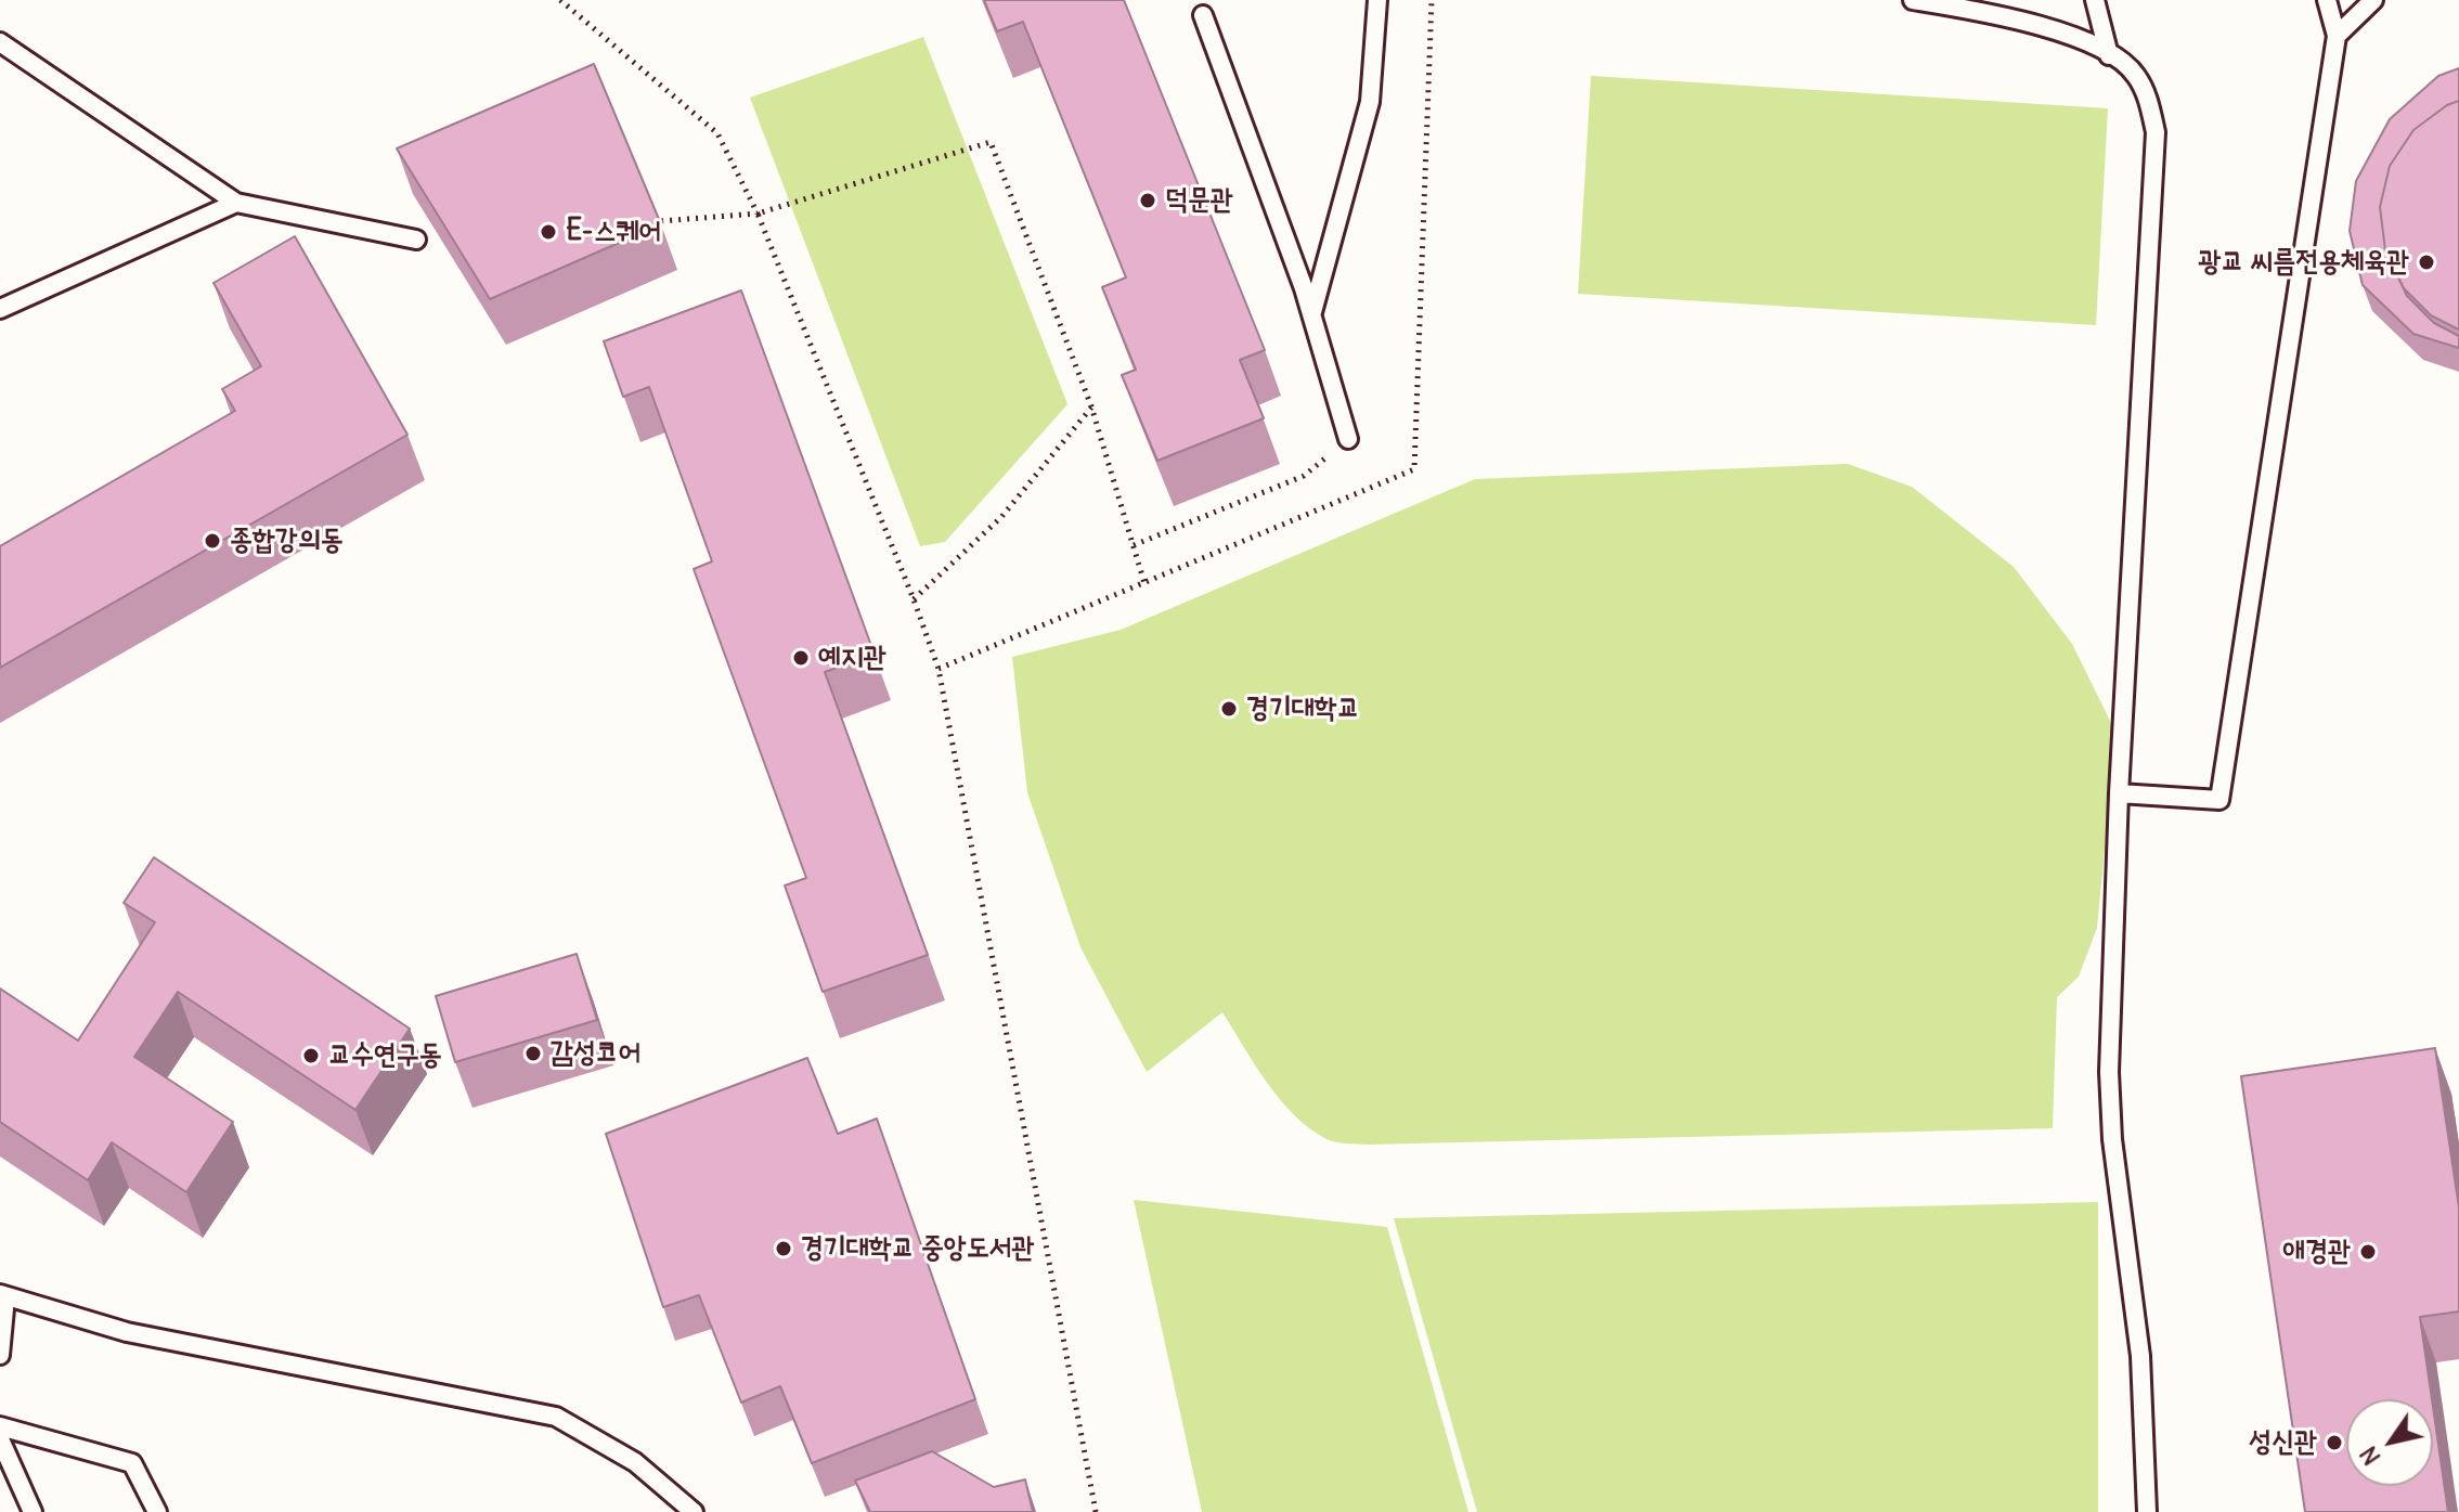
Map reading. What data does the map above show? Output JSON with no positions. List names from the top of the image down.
{
  "places": [
    "덕문관",
    "E-스퀘어",
    "광교 씨름전용체육관",
    "종합강의동",
    "예지관",
    "경기대학교",
    "감성코어",
    "교수연구동",
    "경기대학교 중앙도서관",
    "애경관",
    "성신관"
  ],
  "north": "bottom left"
}
